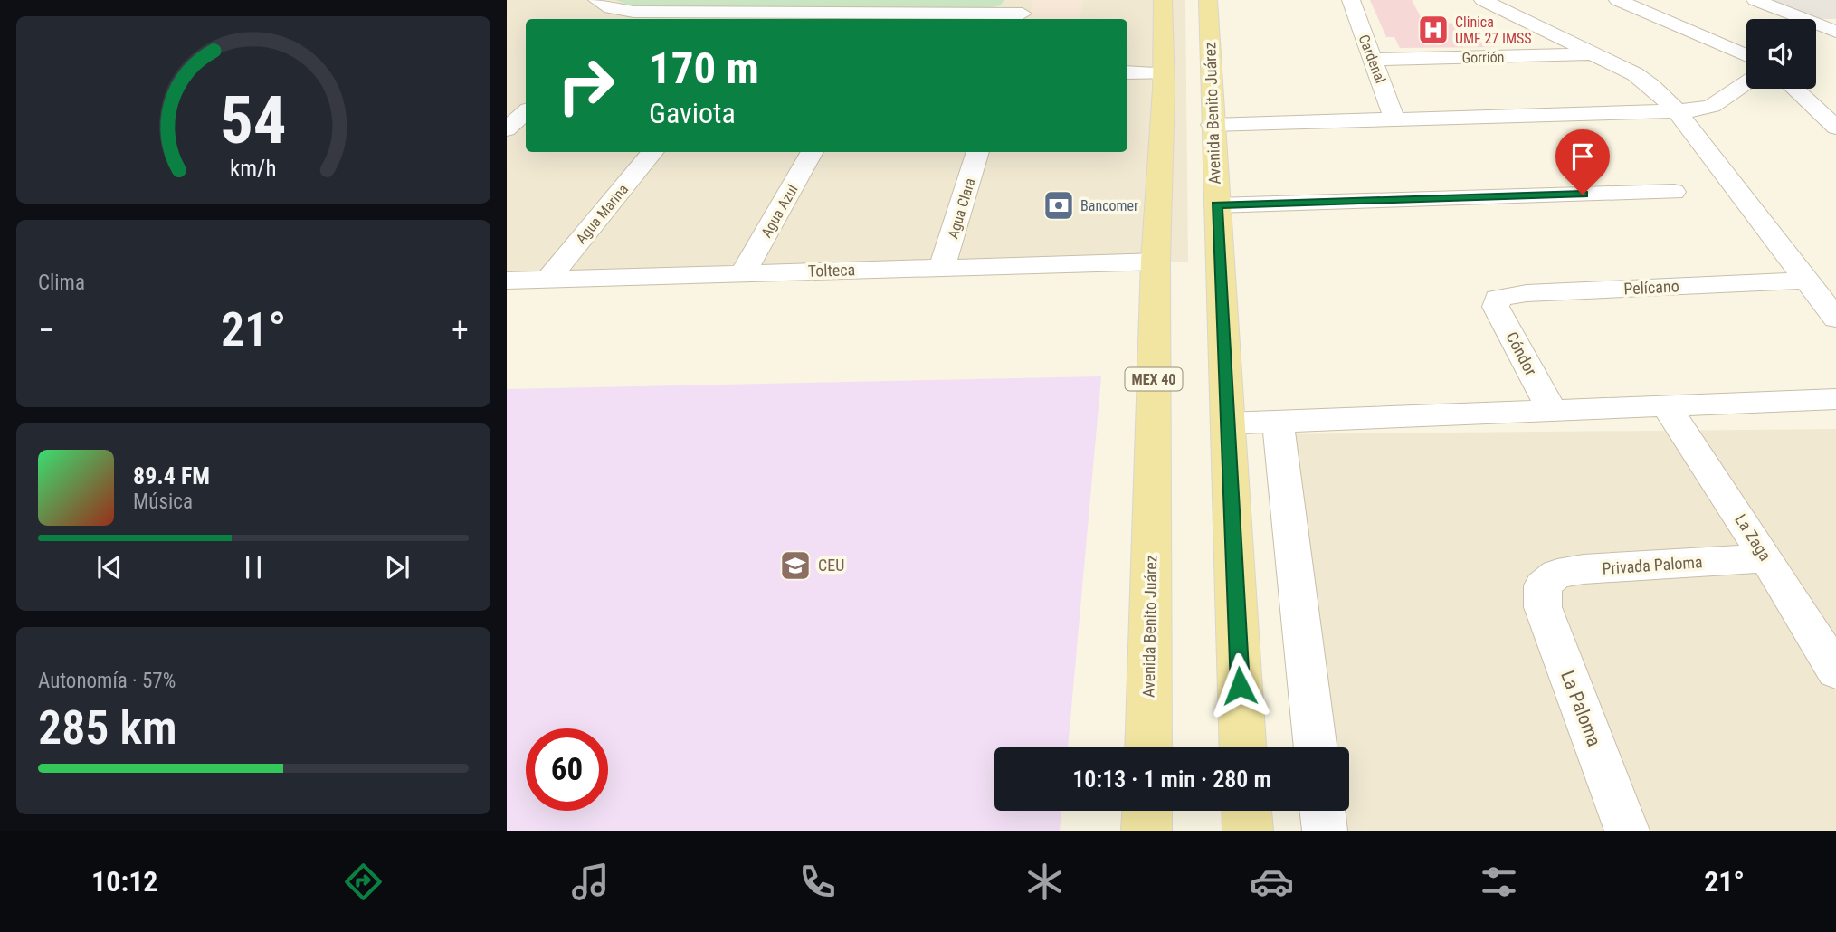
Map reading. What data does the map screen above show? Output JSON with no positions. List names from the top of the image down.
{
  "streets": {
    "main road": ["Avenida Benito Juárez", "MEX 40"],
    "street": [
      "Gorrión",
      "Cardenal",
      "Agua Clara",
      "Agua Azul",
      "Agua Marina",
      "Tolteca",
      "Pelícano",
      "Cóndor",
      "La Zaga",
      "Privada Paloma",
      "La Paloma"
    ]
  },
  "crossings": [
    ["Gorrión", "Cardenal"],
    ["Avenida Benito Juárez", "Tolteca"],
    ["Agua Clara", "Tolteca"],
    ["Agua Azul", "Tolteca"],
    ["Agua Marina", "Tolteca"],
    ["Pelícano", "Cóndor"],
    ["La Zaga", "Privada Paloma"],
    ["Privada Paloma", "La Paloma"]
  ],
  "places": {
    "hospital": ["Clinica UMF 27 IMSS"],
    "bank": ["Bancomer"],
    "school or university": ["CEU"]
  },
  "page": {
    "turn": ["170 m", "Gaviota"],
    "tile": [
      "Clima",
      ["Autonomía · 57%", "285 km"]
    ],
    "heat": ["−", "21°", "+"],
    "song": ["89.4 FM", "Música"],
    "limit": "60",
    "trip": "10:13 · 1 min · 280 m",
    "tabs": ["10:12", "21°"],
    "gauge": ["54", "km/h"]
  }
}
